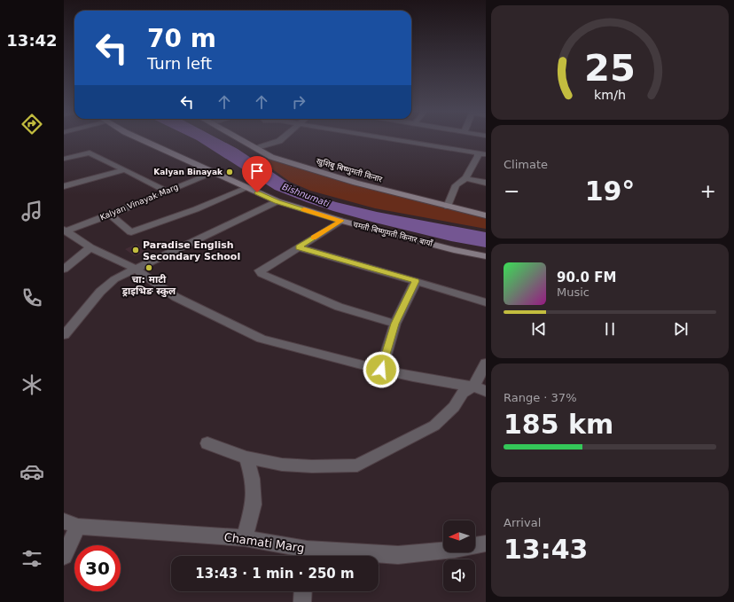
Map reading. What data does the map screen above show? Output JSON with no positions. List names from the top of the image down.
{
  "streets": {
    "street": [
      "खुशिबु बिष्णुमती किनार",
      "Kalyan Vinayak Marg",
      "चमती बिष्णुमती किनार बायाँ",
      "Chamati Marg"
    ]
  },
  "crossings": [
    ["Kalyan Vinayak Marg", "चमती बिष्णुमती किनार बायाँ"]
  ],
  "water": ["Bishnumati"],
  "places": ["Kalyan Binayak", "Paradise English Secondary School", "चा: माटी ड्राइभिङ स्कुल"],
  "north": "left",
  "page": {
    "tabs": "13:42",
    "turn": ["70 m", "Turn left"],
    "tile": [
      "Climate",
      ["Range · 37%", "185 km"],
      ["Arrival", "13:43"]
    ],
    "heat": ["−", "19°", "+"],
    "song": ["90.0 FM", "Music"],
    "limit": "30",
    "trip": "13:43 · 1 min · 250 m",
    "gauge": ["25", "km/h"]
  }
}
